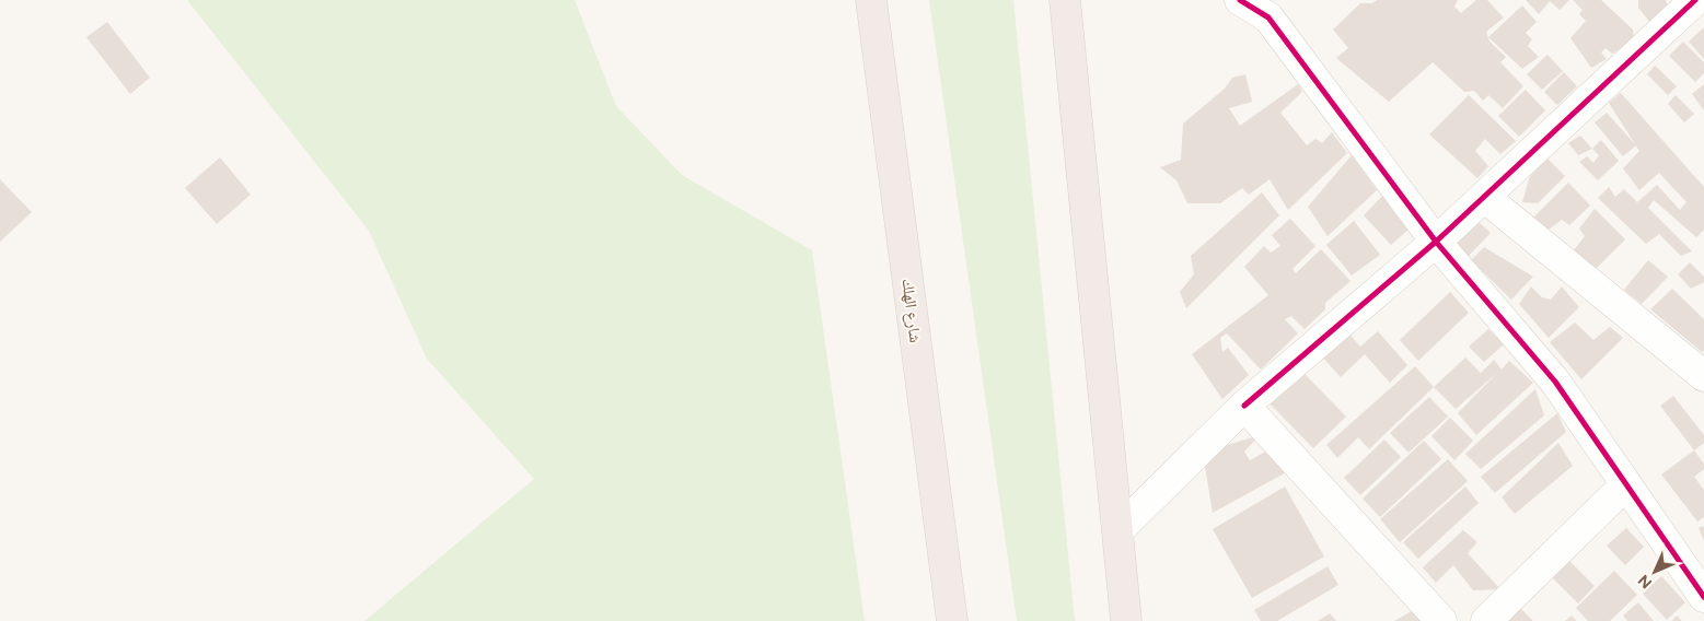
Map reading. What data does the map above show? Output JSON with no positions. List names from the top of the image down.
{
  "streets": {
    "highway": ["شارع الهلك"]
  },
  "north": "bottom left"
}
